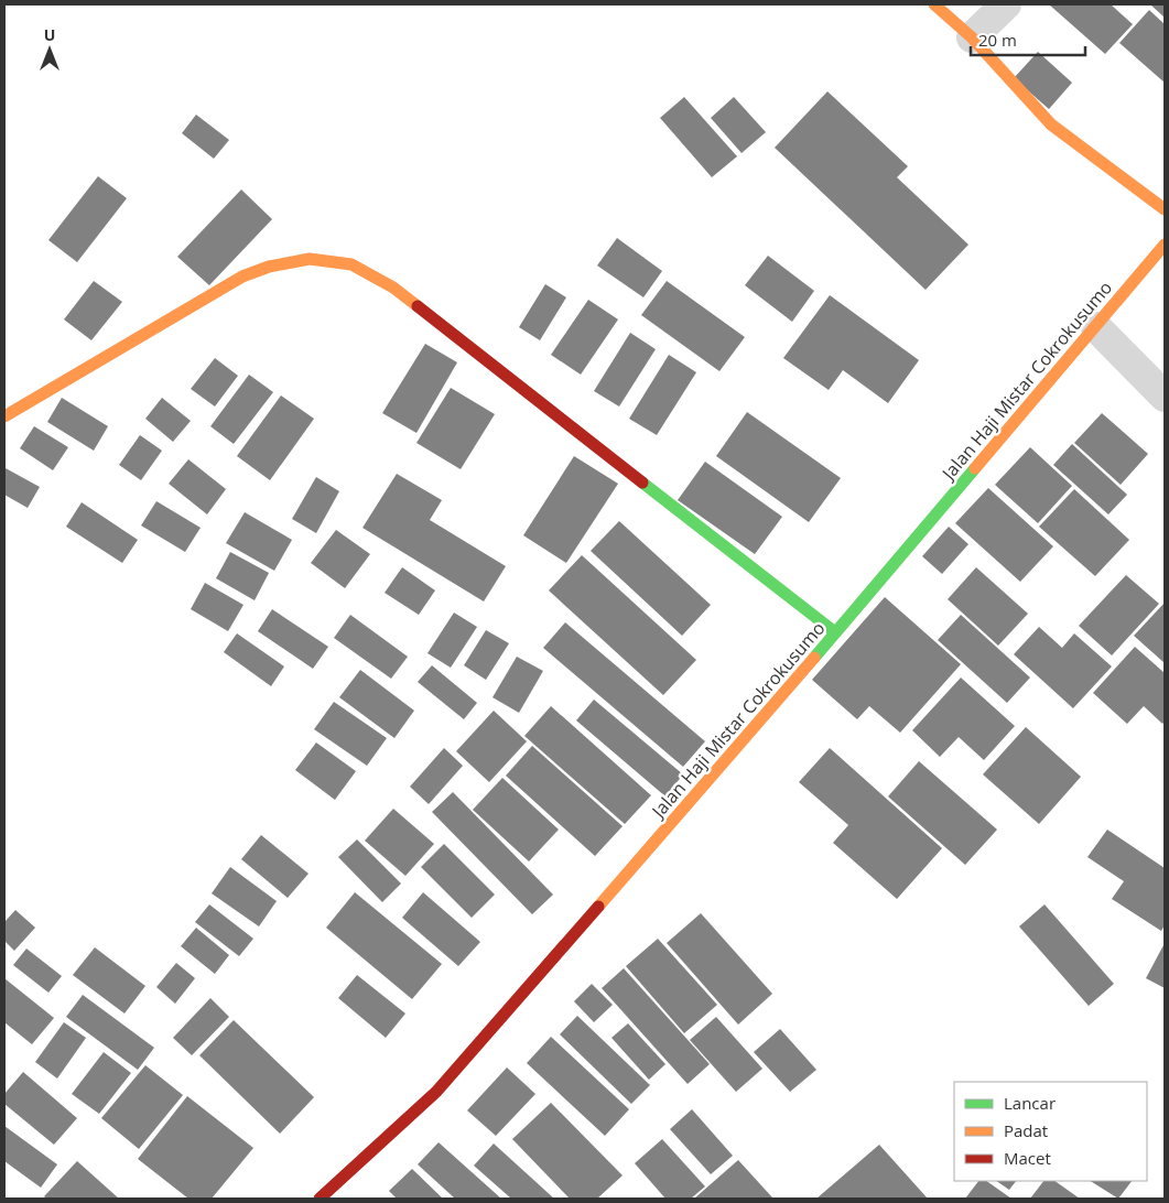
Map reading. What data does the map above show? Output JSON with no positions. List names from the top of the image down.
{
  "streets": {
    "street": ["Jalan Haji Mistar Cokrokusumo"]
  },
  "legend": ["Lancar", "Padat", "Macet"],
  "scale_bar": "20 m",
  "north": "top"
}
